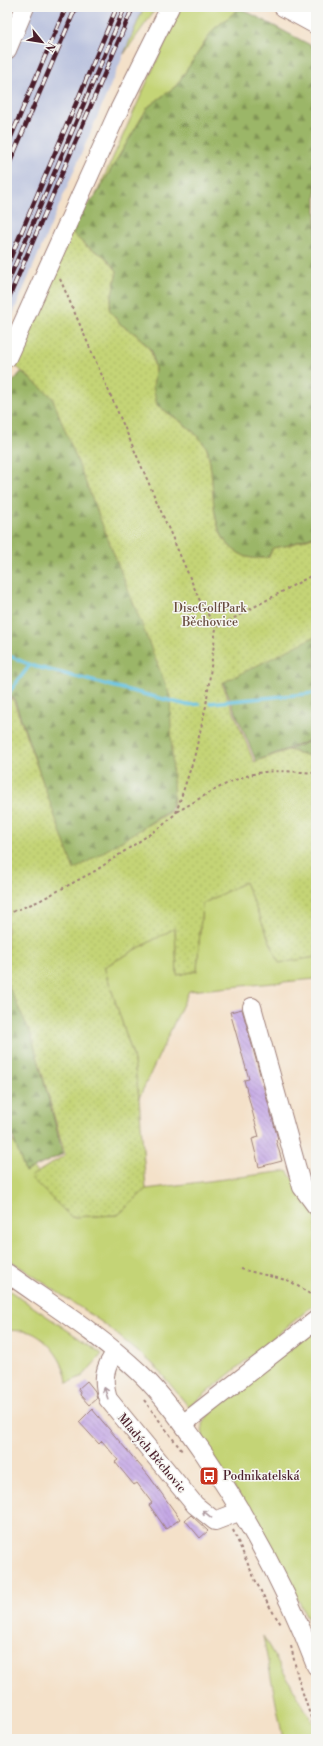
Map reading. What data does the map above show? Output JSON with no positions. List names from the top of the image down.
{
  "streets": {
    "street": ["Mladých Běchovic"]
  },
  "parks": ["DiscGolfPark Běchovice"],
  "places": {
    "bus stop": ["Podnikatelská"]
  },
  "north": "bottom right"
}
